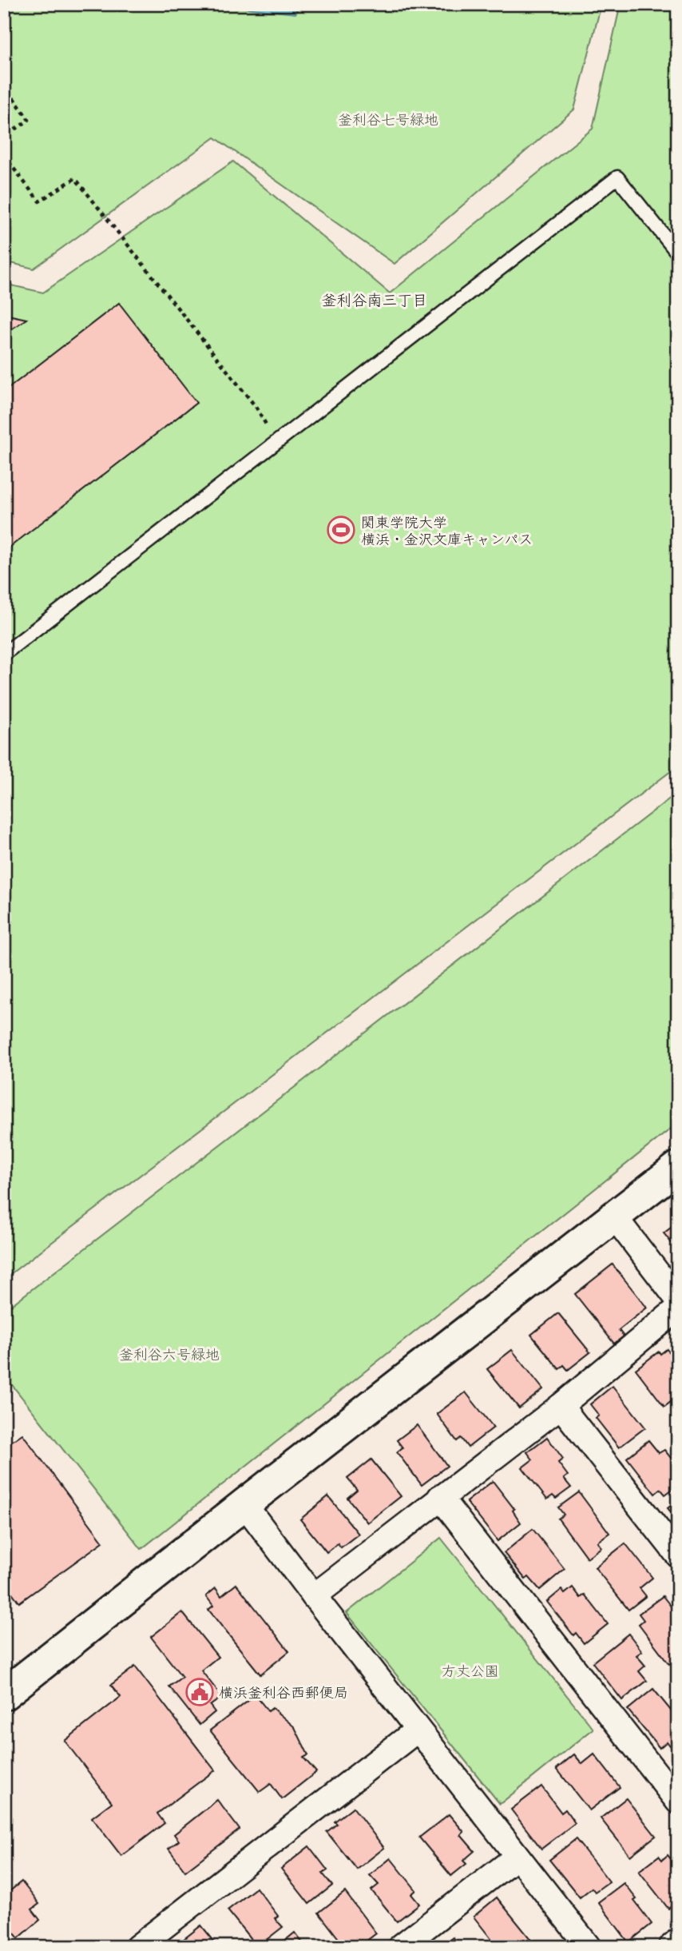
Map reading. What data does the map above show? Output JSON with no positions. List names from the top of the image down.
{
  "districts": ["釜利谷南三丁目"],
  "parks": ["釜利谷七号緑地", "釜利谷六号緑地", "方丈公園"],
  "places": {
    "sports": ["関東学院大学 横浜・金沢文庫キャンパス"],
    "public building": ["横浜釜利谷西郵便局"]
  }
}
